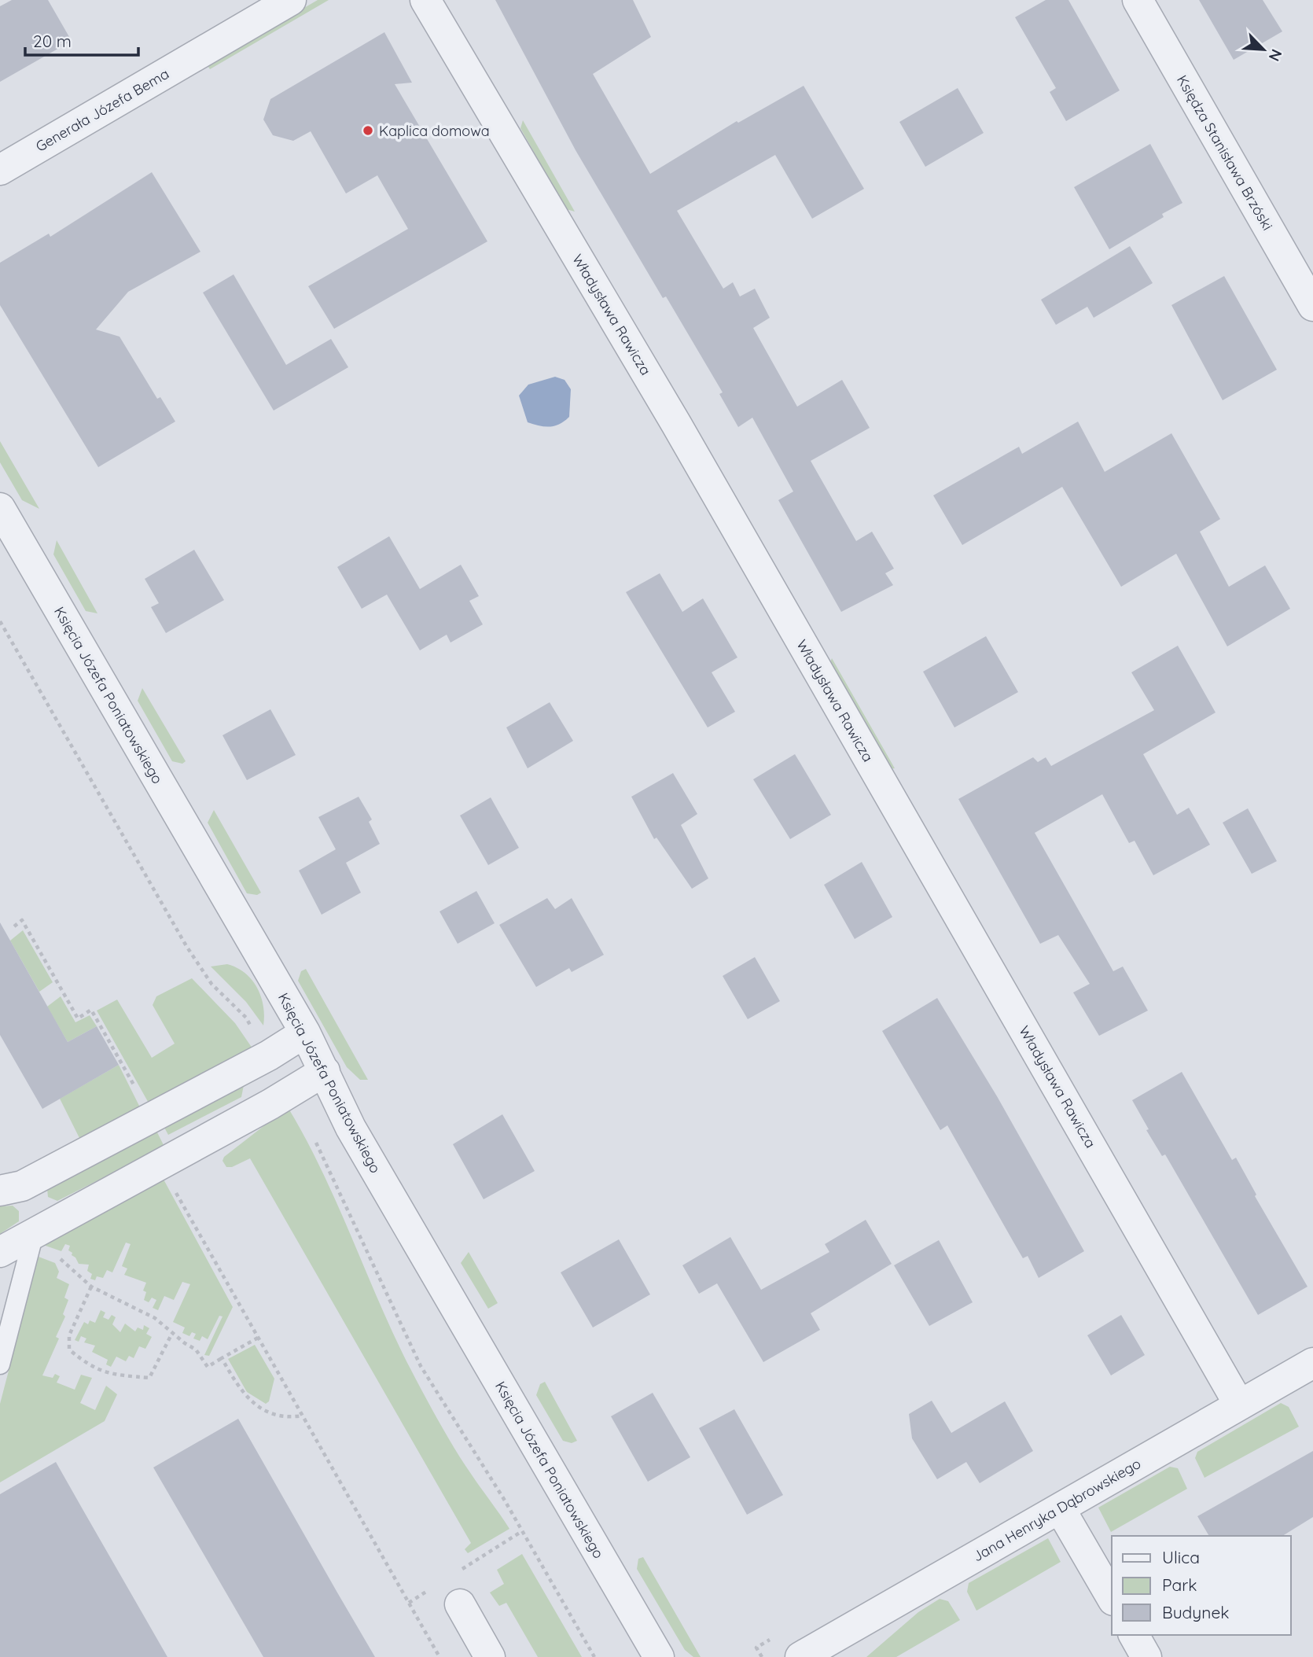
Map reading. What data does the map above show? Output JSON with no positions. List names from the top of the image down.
{
  "streets": {
    "street": [
      "Generała Józefa Bema",
      "Księdza Stanisława Brzóski",
      "Władysława Rawicza",
      "Księcia Józefa Poniatowskiego",
      "Jana Henryka Dąbrowskiego"
    ]
  },
  "crossings": [
    ["Władysława Rawicza", "Jana Henryka Dąbrowskiego"]
  ],
  "places": ["Kaplica domowa"],
  "legend": ["Ulica", "Park", "Budynek"],
  "scale_bar": "20 m",
  "north": "bottom right"
}
